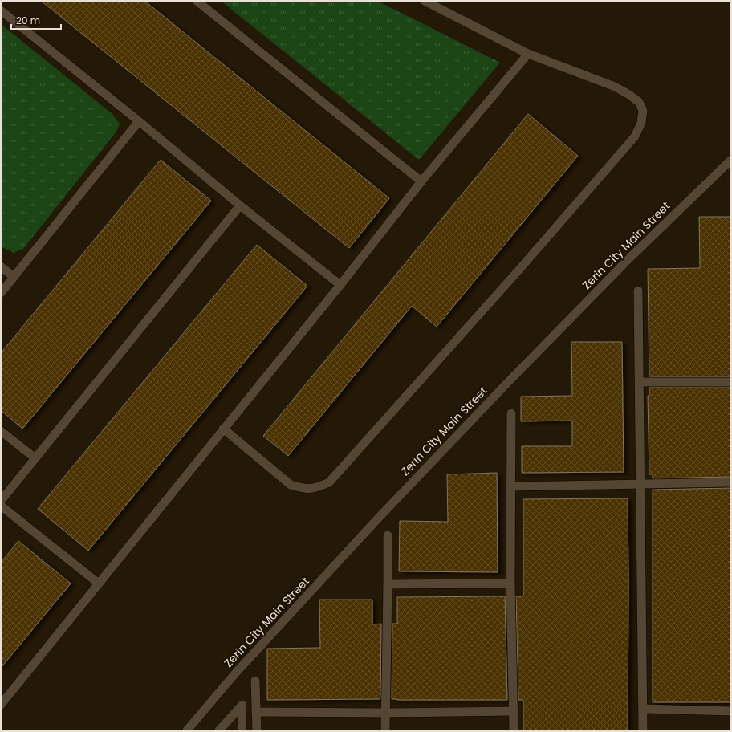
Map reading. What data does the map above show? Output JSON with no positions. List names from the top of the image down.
{
  "streets": {
    "street": ["Zerin City Main Street"]
  },
  "scale_bar": "20 m"
}
